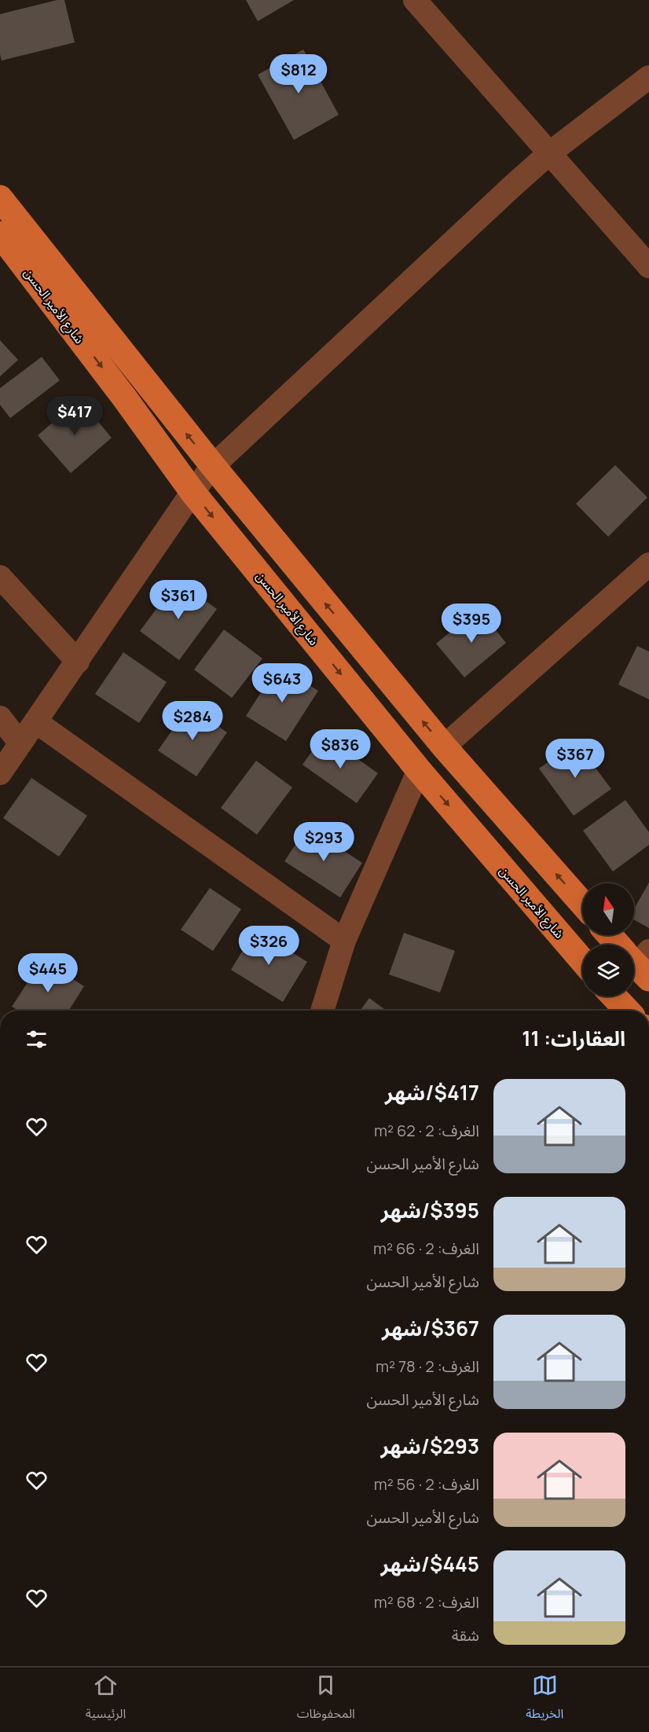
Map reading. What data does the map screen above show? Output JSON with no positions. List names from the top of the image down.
{
  "streets": {
    "main road": ["شارع الأمير الحسن"]
  },
  "north": "top",
  "page": {
    "price": [
      "$812",
      "$417",
      "$361",
      "$395",
      "$643",
      "$284",
      "$836",
      "$367",
      "$293",
      "$326",
      "$445"
    ],
    "heading": "العقارات: 11",
    "list": [
      {
        "name": "$417/شهر",
        "note": "الغرف: 2 · 62 m² · شارع الأمير الحسن"
      },
      {
        "name": "$395/شهر",
        "note": "الغرف: 2 · 66 m² · شارع الأمير الحسن"
      },
      {
        "name": "$367/شهر",
        "note": "الغرف: 2 · 78 m² · شارع الأمير الحسن"
      },
      {
        "name": "$293/شهر",
        "note": "الغرف: 2 · 56 m² · شارع الأمير الحسن"
      },
      {
        "name": "$445/شهر",
        "note": "الغرف: 2 · 68 m² · شقة"
      }
    ],
    "tabs": ["الخريطة", "المحفوظات", "الرئيسية"]
  }
}
